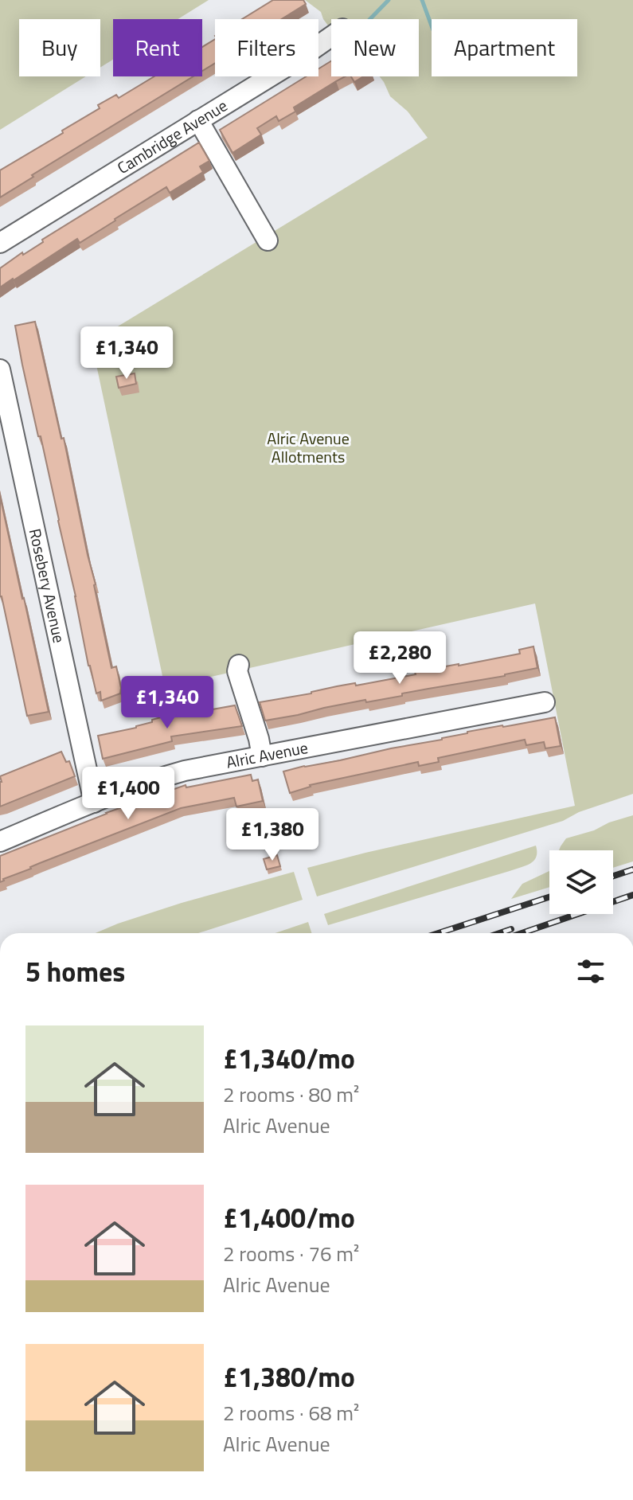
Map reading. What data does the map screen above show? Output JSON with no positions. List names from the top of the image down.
{
  "streets": {
    "street": ["Cambridge Avenue", "Rosebery Avenue", "Alric Avenue"]
  },
  "crossings": [
    ["Rosebery Avenue", "Alric Avenue"]
  ],
  "parks": ["Alric Avenue Allotments"],
  "page": {
    "chip": [
      "Buy",
      "Rent",
      "Filters",
      "New",
      "Apartment"
    ],
    "price": [
      "£1,340",
      "£2,280",
      "£1,340",
      "£1,400",
      "£1,380"
    ],
    "heading": "5 homes",
    "list": [
      {
        "name": "£1,340/mo",
        "note": "2 rooms · 80 m² · Alric Avenue"
      },
      {
        "name": "£1,400/mo",
        "note": "2 rooms · 76 m² · Alric Avenue"
      },
      {
        "name": "£1,380/mo",
        "note": "2 rooms · 68 m² · Alric Avenue"
      }
    ]
  }
}
